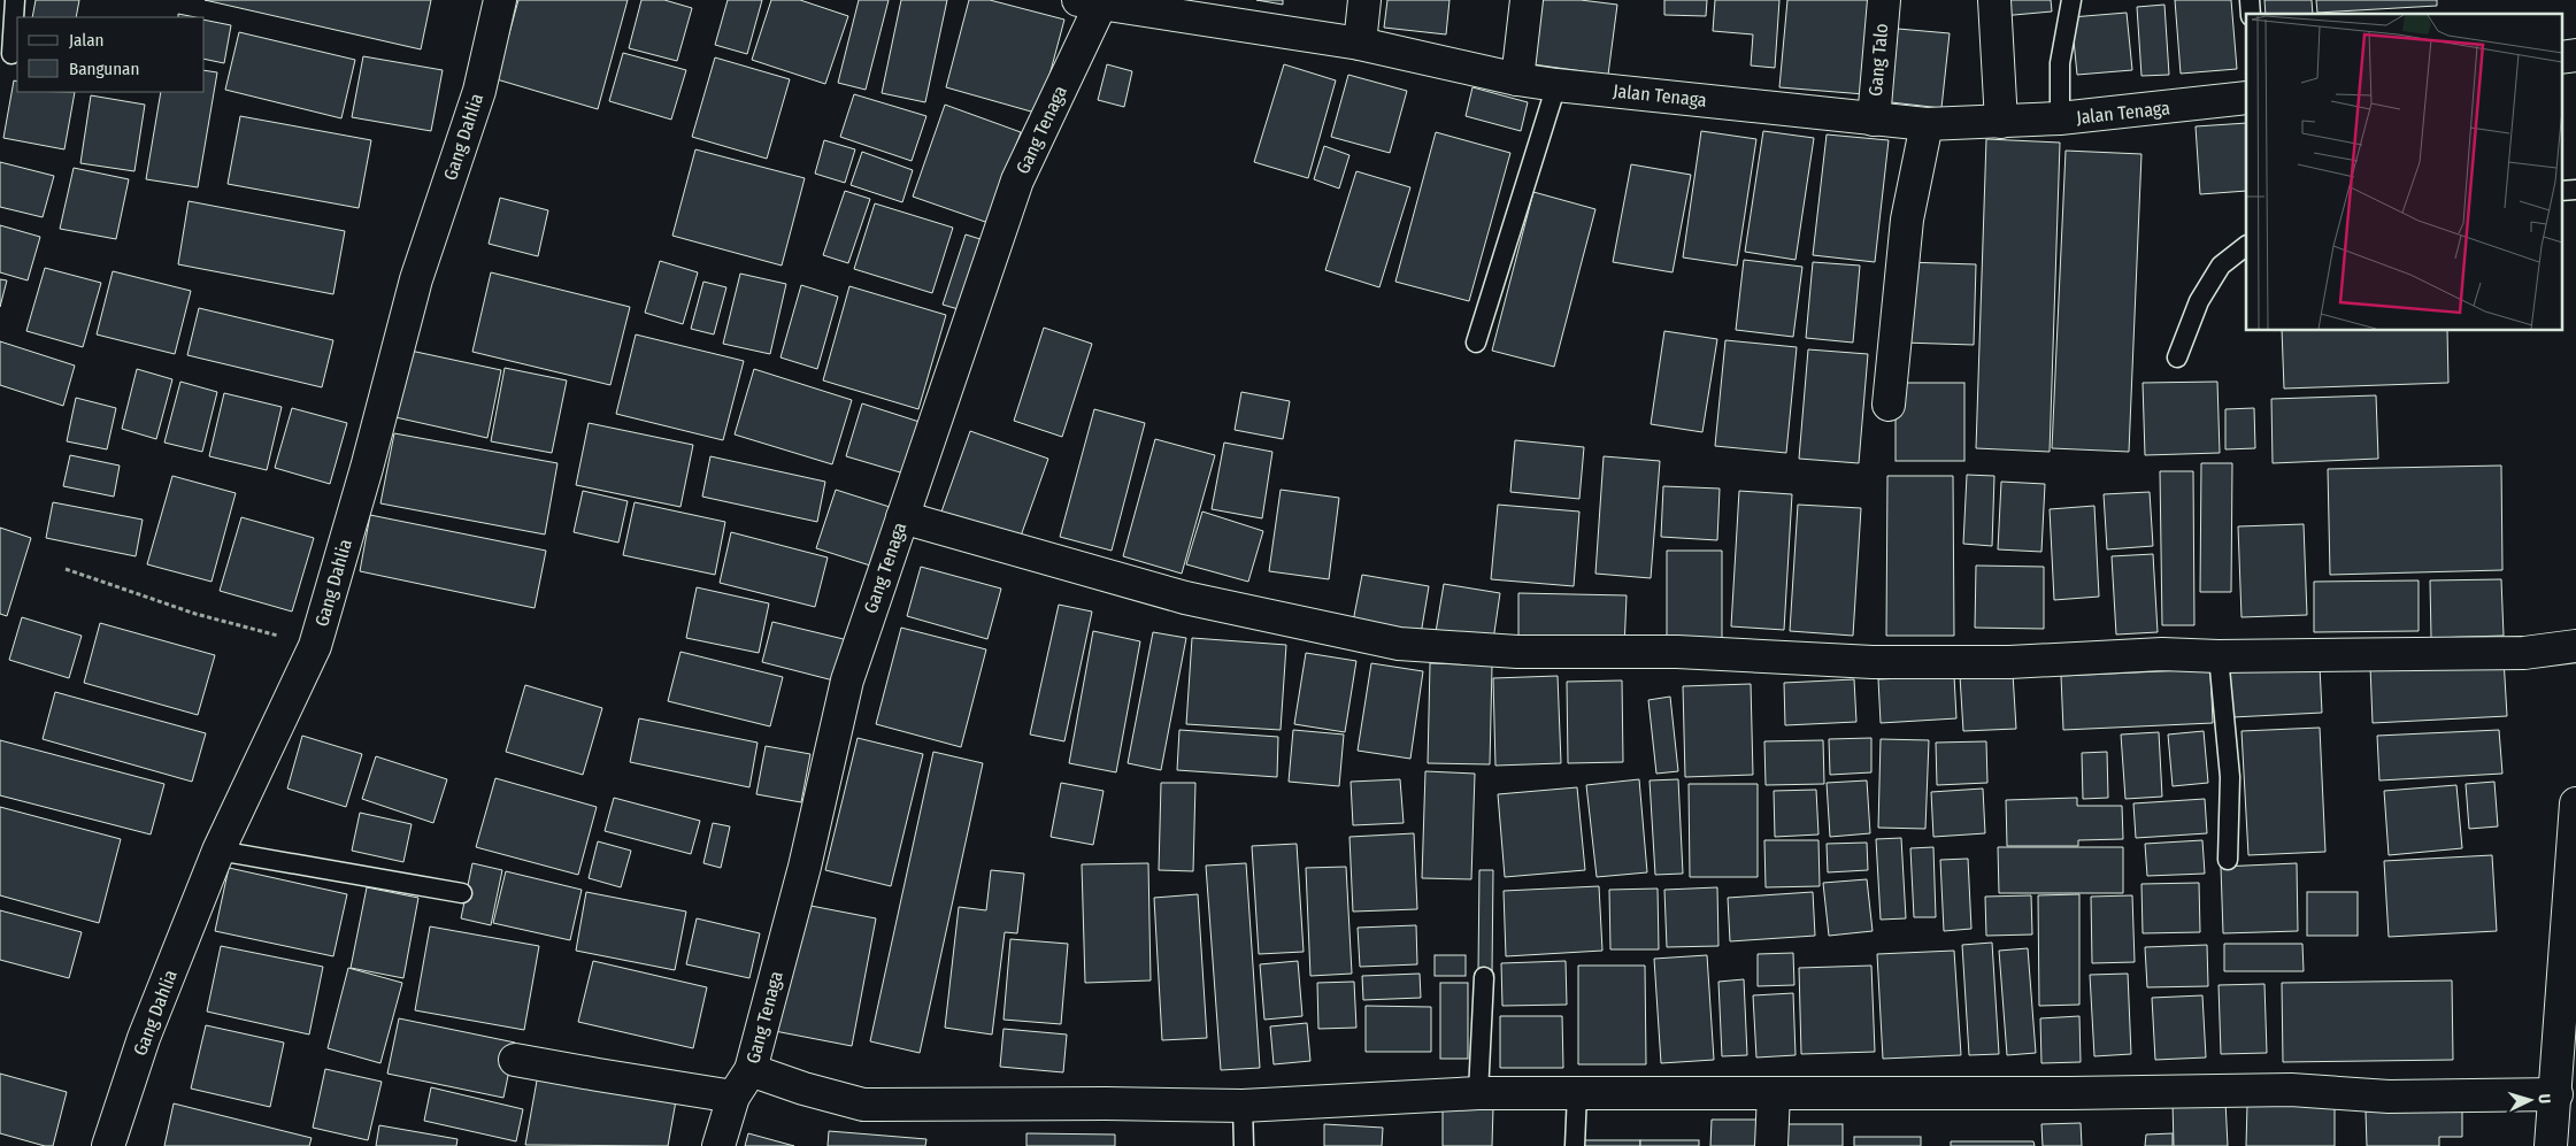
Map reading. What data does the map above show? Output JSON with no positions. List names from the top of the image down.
{
  "streets": {
    "main road": [
      "Gang Talo",
      "Jalan Tenaga",
      "Gang Tenaga",
      "Gang Dahlia"
    ]
  },
  "crossings": [
    ["Gang Talo", "Jalan Tenaga"],
    ["Jalan Tenaga", "Gang Tenaga"]
  ],
  "legend": ["Jalan", "Bangunan"],
  "north": "right"
}
